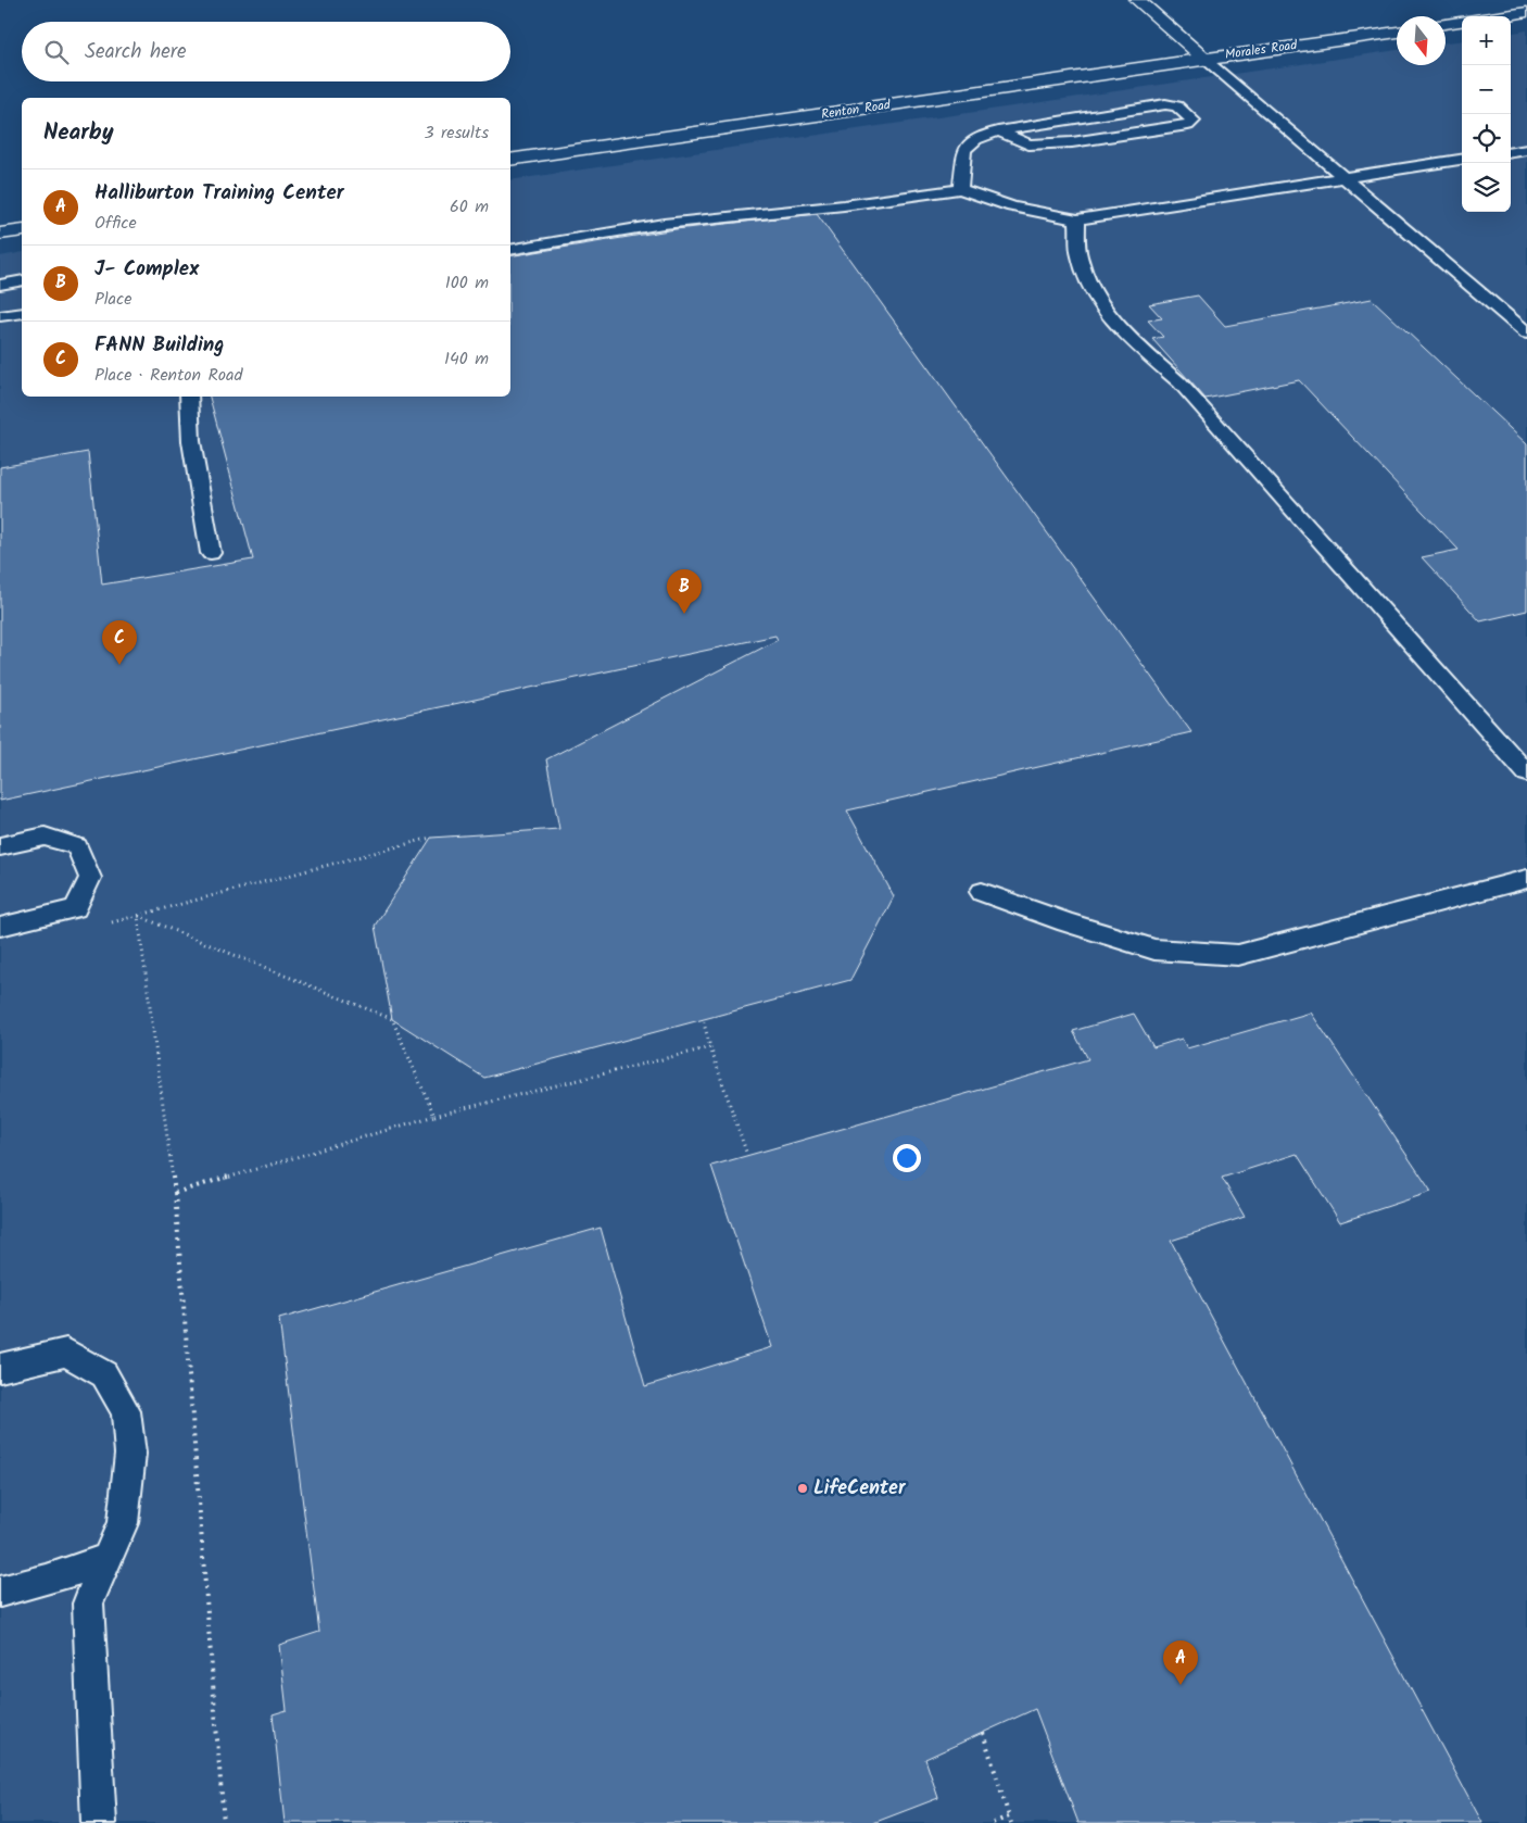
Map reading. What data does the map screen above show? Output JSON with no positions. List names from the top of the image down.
{
  "streets": {
    "street": ["Morales Road", "Renton Road"]
  },
  "crossings": [
    ["Morales Road", "Renton Road"]
  ],
  "places": ["LifeCenter"],
  "north": "bottom",
  "page": {
    "map_buttons": ["+", "−"],
    "search": "Search here",
    "heading": ["Nearby", "3 results"],
    "list": [
      {
        "mark": "A",
        "name": "Halliburton Training Center",
        "note": "Office",
        "value": "60 m"
      },
      {
        "mark": "B",
        "name": "J- Complex",
        "note": "Place",
        "value": "100 m"
      },
      {
        "mark": "C",
        "name": "FANN Building",
        "note": "Place · Renton Road",
        "value": "140 m"
      }
    ],
    "pins": ["B", "C", "A"]
  }
}
